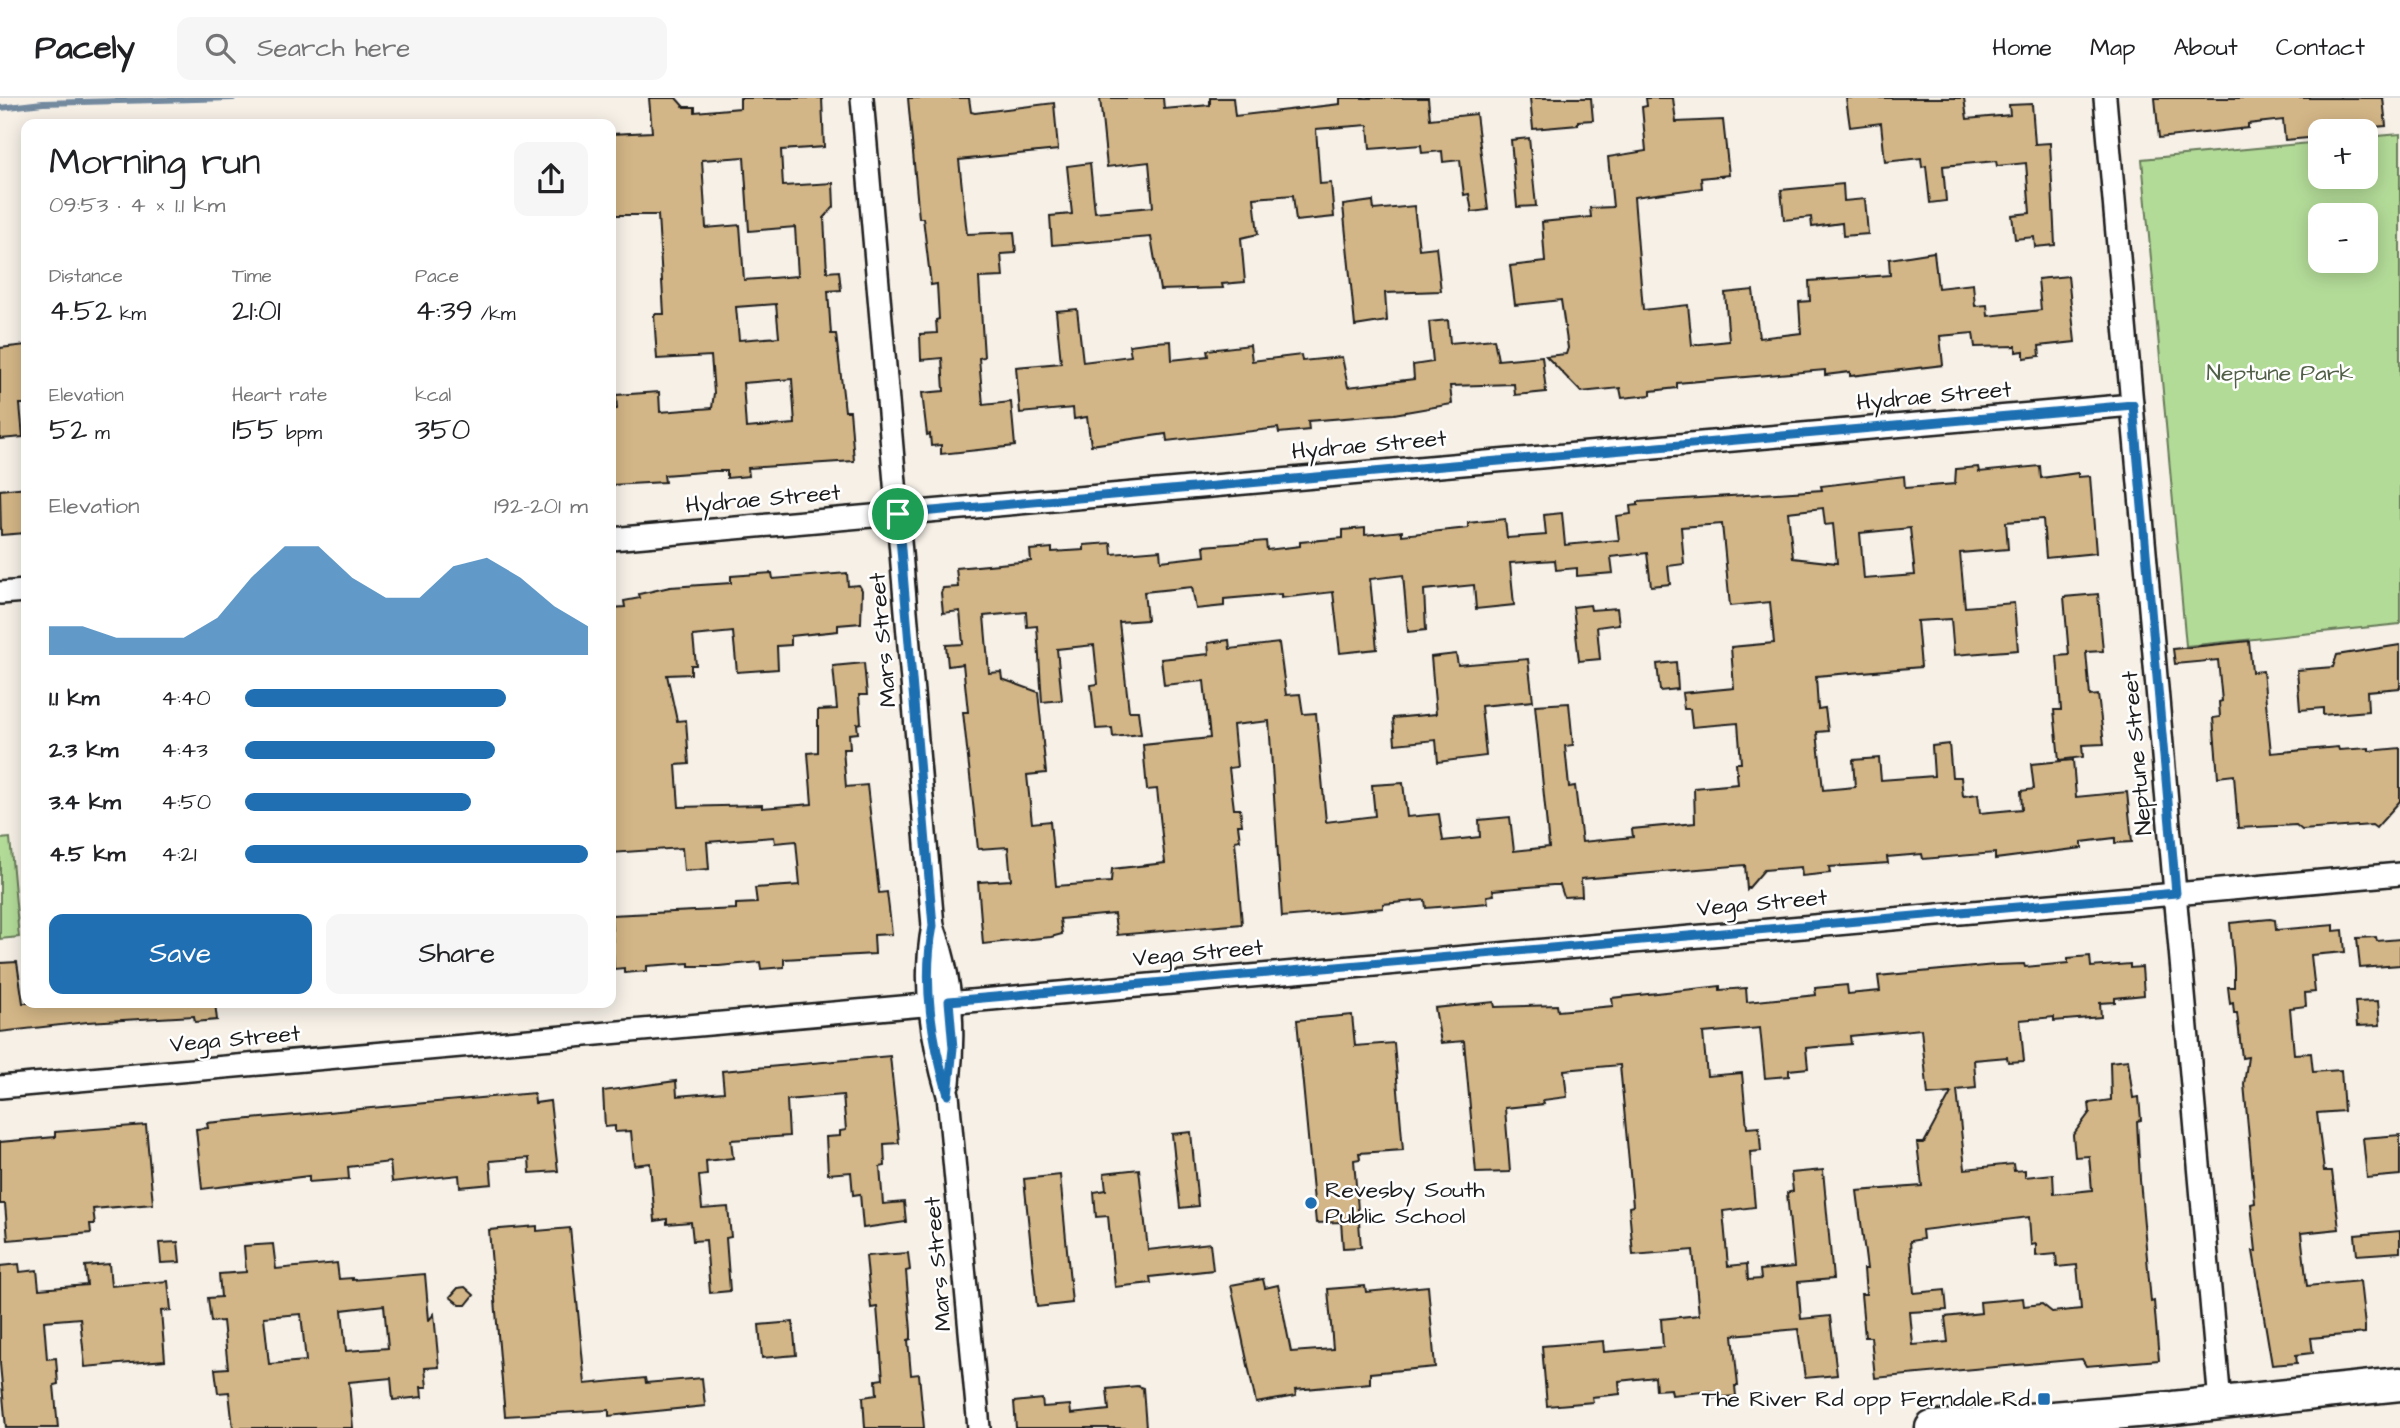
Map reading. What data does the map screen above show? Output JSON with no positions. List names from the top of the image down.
{
  "streets": {
    "street": [
      "Hydrae Street",
      "Mars Street",
      "Neptune Street",
      "Vega Street"
    ]
  },
  "crossings": [
    ["Hydrae Street", "Mars Street"],
    ["Hydrae Street", "Neptune Street"],
    ["Mars Street", "Vega Street"],
    ["Neptune Street", "Vega Street"]
  ],
  "parks": ["Neptune Park"],
  "places": {
    "other": ["Revesby South Public School"],
    "transit": ["The River Rd opp Ferndale Rd"]
  },
  "page": {
    "header": "Pacely",
    "search": "Search here",
    "nav": [
      "Home",
      "Map",
      "About",
      "Contact"
    ],
    "map_buttons": ["+", "−"],
    "heading": ["Morning run", "09:53 · 4 × 1.1 km"],
    "stats": [
      ["Distance", "4.52 km"],
      ["Time", "21:01"],
      ["Pace", "4:39 /km"],
      ["Elevation", "52 m"],
      ["Heart rate", "155 bpm"],
      ["kcal", "350"]
    ],
    "chart": ["Elevation", "192–201 m"],
    "list": [
      {
        "name": "1.1 km",
        "note": "4:40"
      },
      {
        "name": "2.3 km",
        "note": "4:43"
      },
      {
        "name": "3.4 km",
        "note": "4:50"
      },
      {
        "name": "4.5 km",
        "note": "4:21"
      }
    ],
    "buttons": ["Save", "Share"]
  }
}
